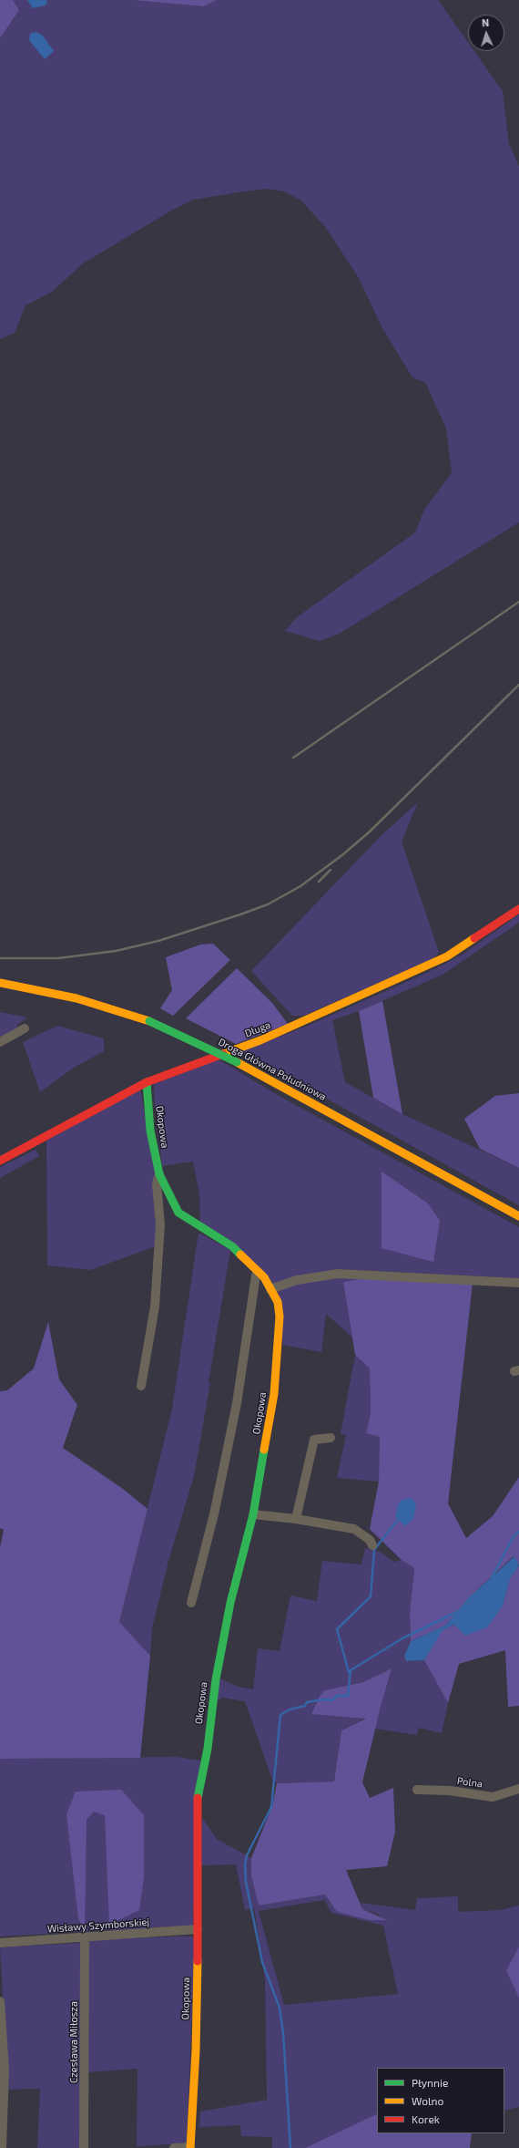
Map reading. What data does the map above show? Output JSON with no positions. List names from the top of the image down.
{
  "streets": {
    "street": [
      "Długa",
      "Droga Główna Południowa",
      "Okopowa",
      "Polna",
      "Wisławy Szymborskiej",
      "Czesława Miłosza"
    ]
  },
  "crossings": [
    ["Długa", "Okopowa"],
    ["Okopowa", "Wisławy Szymborskiej"],
    ["Wisławy Szymborskiej", "Czesława Miłosza"]
  ],
  "legend": ["Płynnie", "Wolno", "Korek"],
  "north": "top"
}
